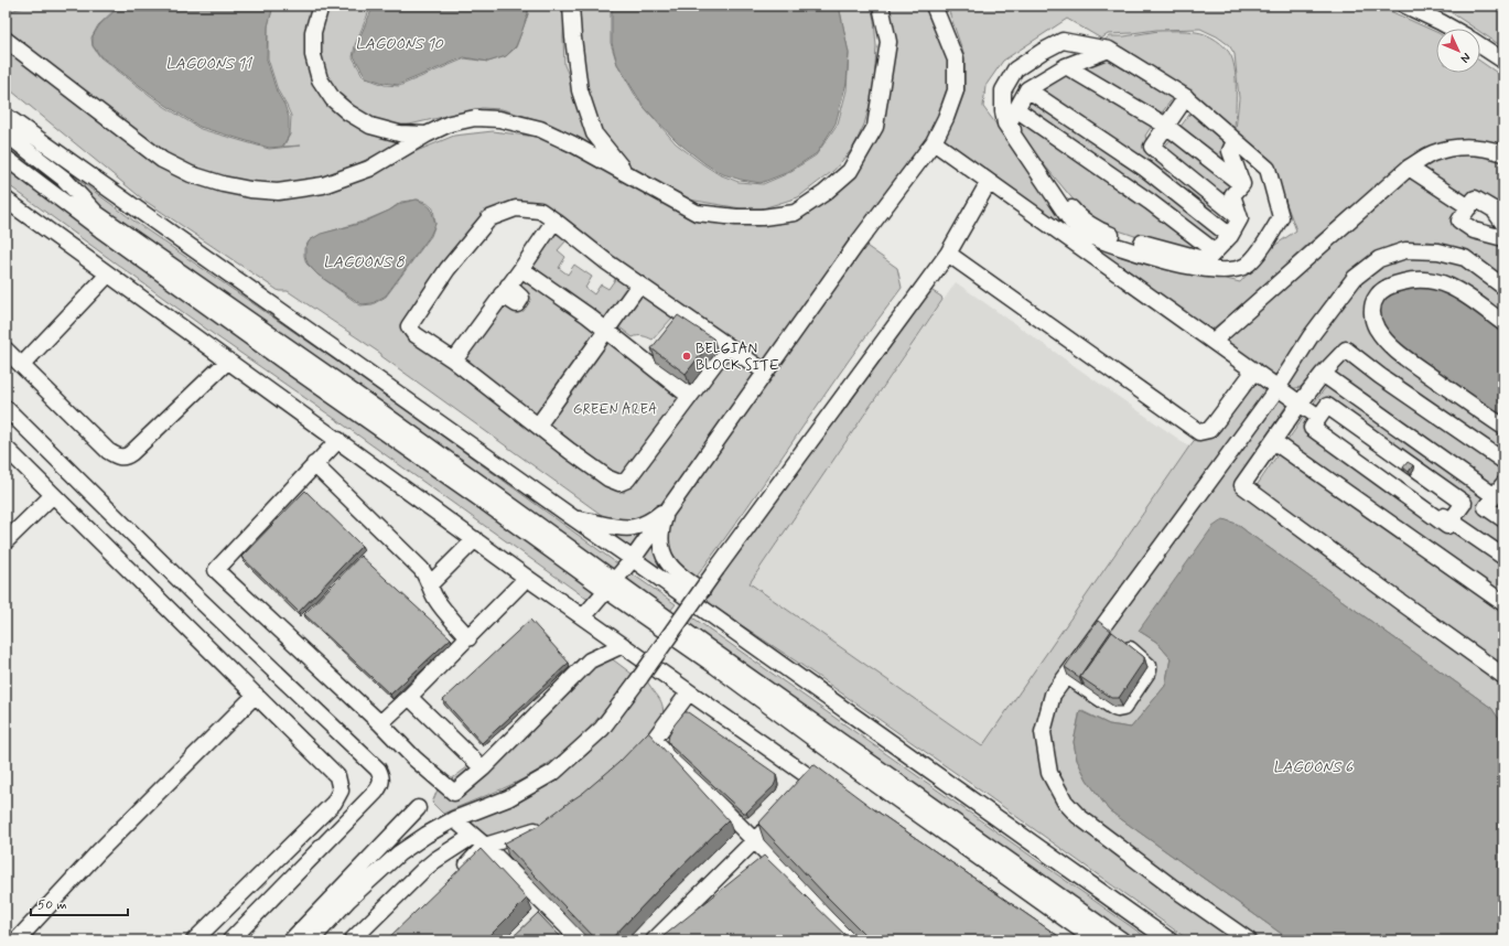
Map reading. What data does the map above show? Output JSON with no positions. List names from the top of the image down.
{
  "water": [
    "LAGOONS 10",
    "LAGOONS 11",
    "LAGOONS 8",
    "LAGOONS 6"
  ],
  "parks": ["GREEN AREA"],
  "places": ["BELGIAN BLOCK SITE"],
  "scale_bar": "50 m",
  "north": "bottom right"
}
